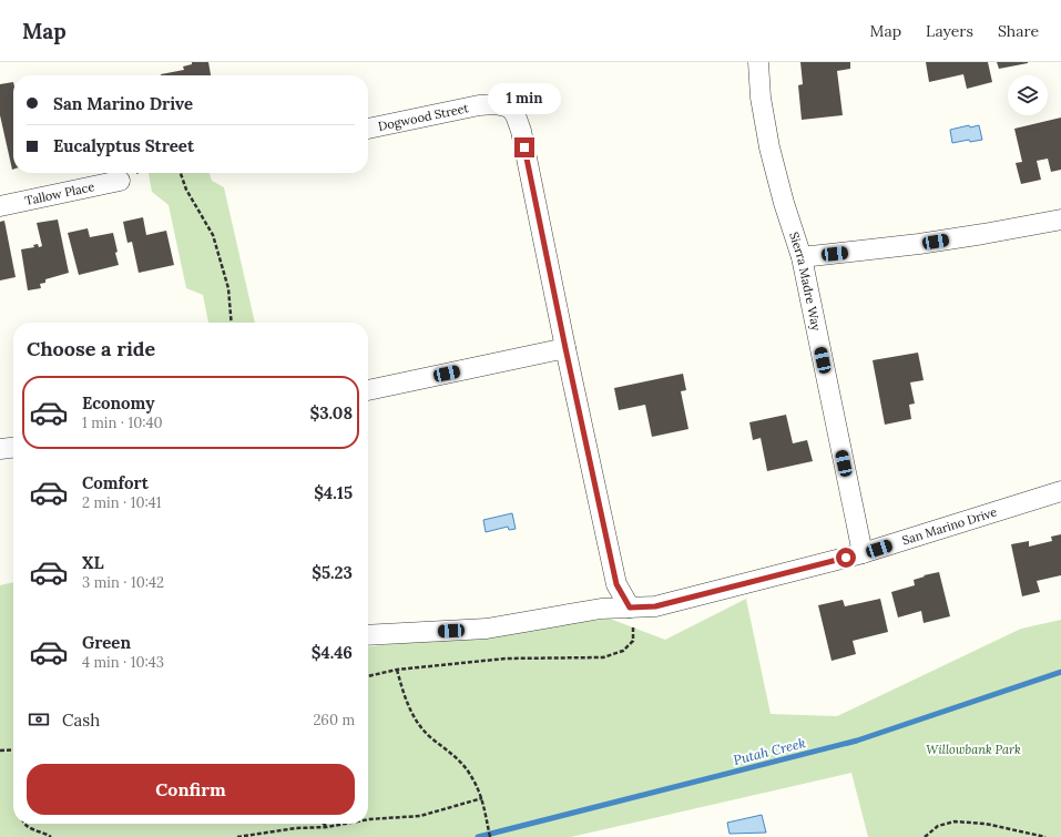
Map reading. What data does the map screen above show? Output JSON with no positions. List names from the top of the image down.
{
  "streets": {
    "street": [
      "Dogwood Street",
      "Tallow Place",
      "Sierra Madre Way",
      "San Marino Drive"
    ]
  },
  "crossings": [
    ["Sierra Madre Way", "San Marino Drive"]
  ],
  "water": ["Putah Creek"],
  "parks": ["Willowbank Park"],
  "page": {
    "header": "Map",
    "nav": ["Map", "Layers", "Share"],
    "banner": ["San Marino Drive", "Eucalyptus Street"],
    "bubble": "1 min",
    "heading": "Choose a ride",
    "list": [
      {
        "name": "Economy",
        "note": "1 min · 10:40",
        "value": "$3.08"
      },
      {
        "name": "Comfort",
        "note": "2 min · 10:41",
        "value": "$4.15"
      },
      {
        "name": "XL",
        "note": "3 min · 10:42",
        "value": "$5.23"
      },
      {
        "name": "Green",
        "note": "4 min · 10:43",
        "value": "$4.46"
      }
    ],
    "pay": ["Cash", "260 m"],
    "buttons": "Confirm"
  }
}
